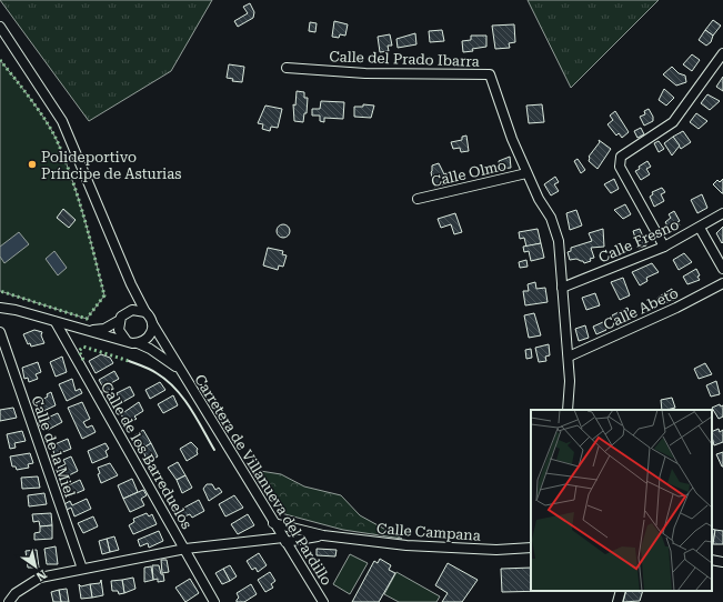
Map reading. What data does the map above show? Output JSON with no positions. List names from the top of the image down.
{
  "streets": {
    "street": [
      "Calle del Prado Ibarra",
      "Calle Olmo",
      "Calle Fresno",
      "Calle Abeto",
      "Calle de la Miel",
      "Calle de los Barreduelos",
      "Carretera de Villanueva del Pardillo",
      "Calle Campana"
    ]
  },
  "crossings": [
    ["Calle del Prado Ibarra", "Calle Olmo"],
    ["Calle del Prado Ibarra", "Calle Fresno"],
    ["Calle del Prado Ibarra", "Calle Abeto"]
  ],
  "places": ["Polideportivo Príncipe de Asturias"],
  "north": "bottom right"
}
